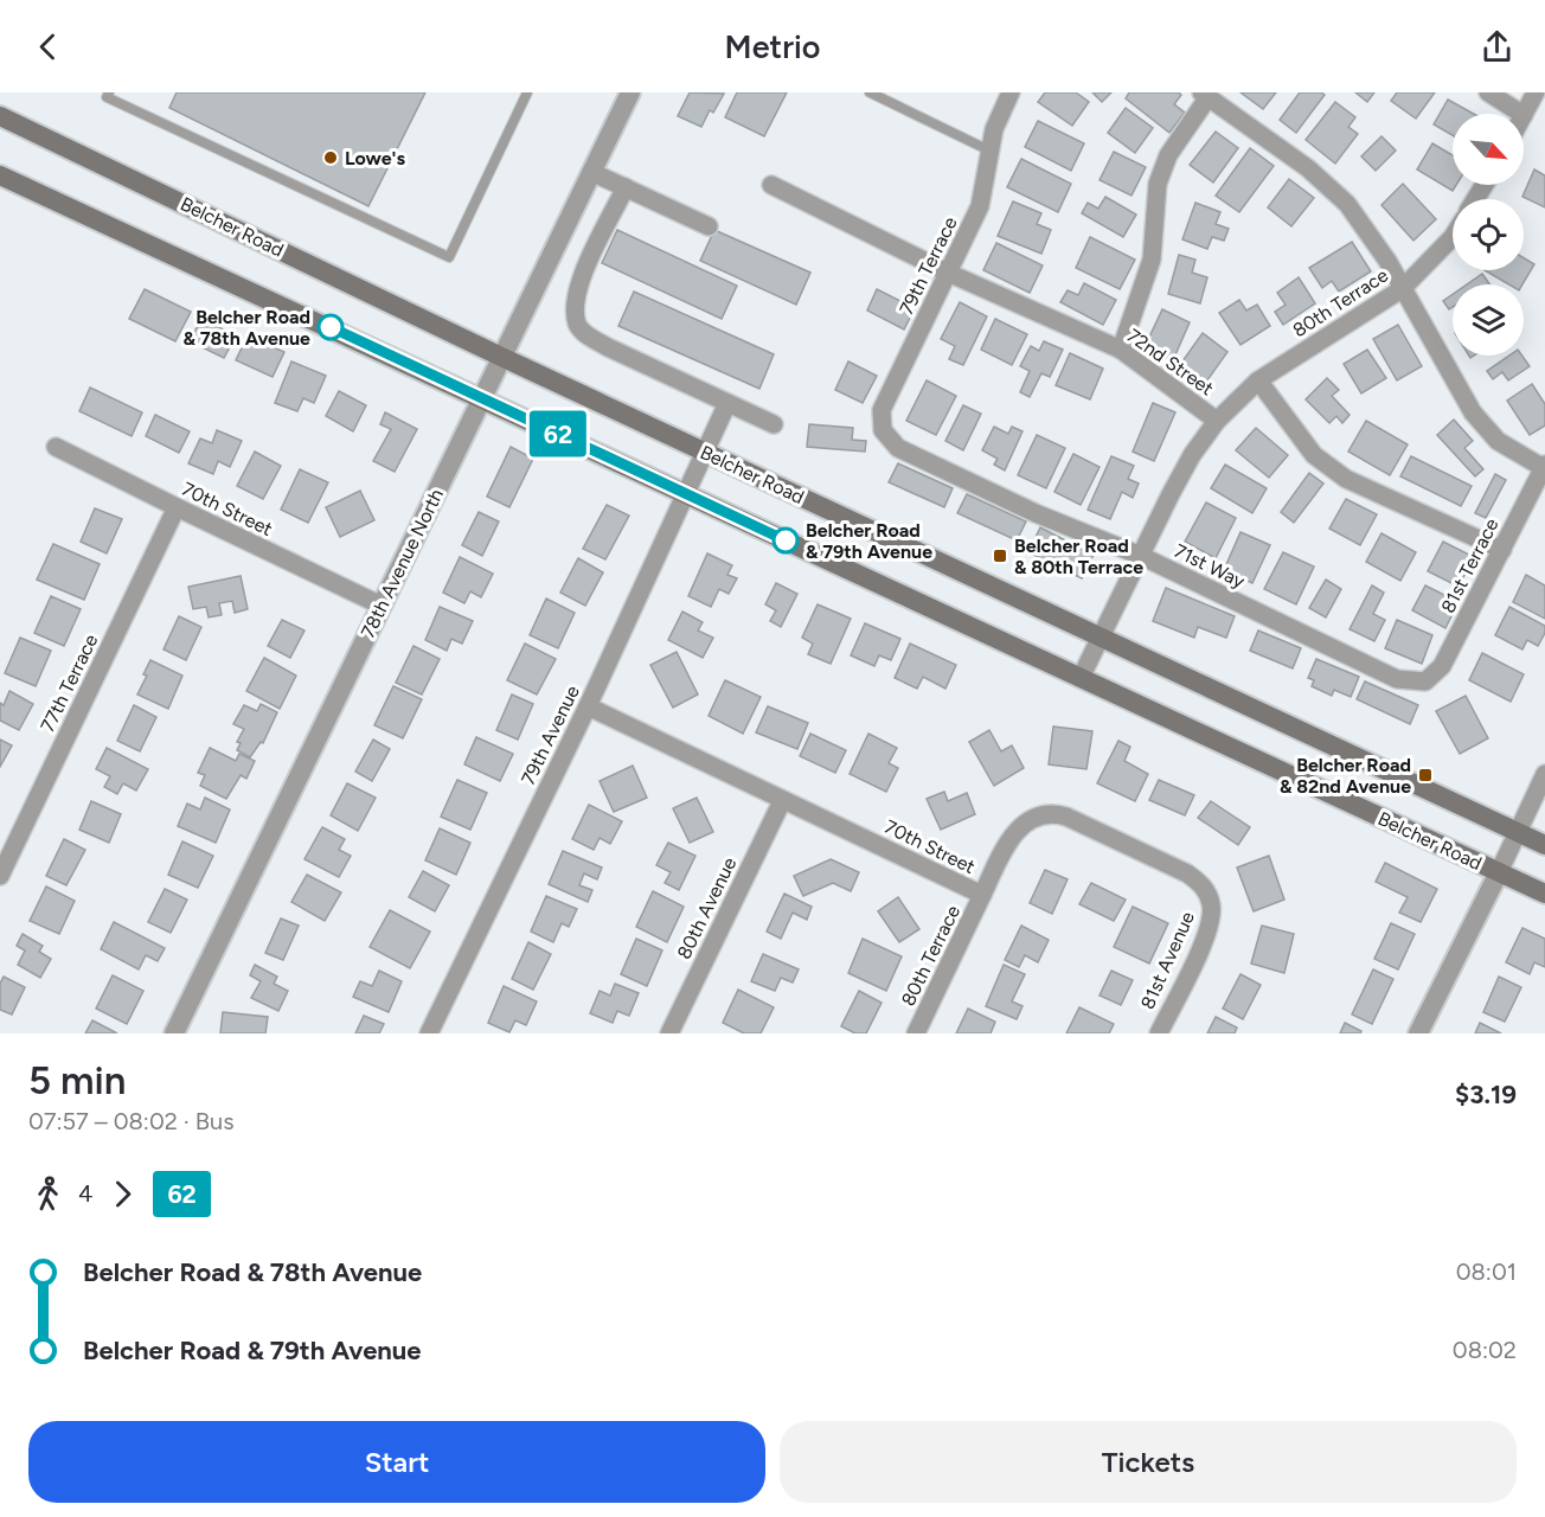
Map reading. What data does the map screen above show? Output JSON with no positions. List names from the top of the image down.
{
  "streets": {
    "main road": ["Belcher Road"],
    "street": [
      "79th Terrace",
      "80th Terrace",
      "72nd Street",
      "70th Street",
      "78th Avenue North",
      "71st Way",
      "81st Terrace",
      "77th Terrace",
      "79th Avenue",
      "80th Avenue",
      "81st Avenue"
    ]
  },
  "crossings": [
    ["Belcher Road", "78th Avenue North"],
    ["Belcher Road", "79th Avenue"],
    ["79th Terrace", "72nd Street"],
    ["79th Terrace", "71st Way"],
    ["80th Terrace", "72nd Street"],
    ["80th Terrace", "70th Street"],
    ["70th Street", "78th Avenue North"],
    ["70th Street", "77th Terrace"],
    ["70th Street", "79th Avenue"],
    ["70th Street", "80th Avenue"],
    ["70th Street", "81st Avenue"],
    ["71st Way", "81st Terrace"]
  ],
  "places": {
    "other": ["Lowe's", "Belcher Road & 78th Avenue", "Belcher Road & 79th Avenue"],
    "transit": ["Belcher Road & 80th Terrace", "Belcher Road & 82nd Avenue"]
  },
  "lines": ["bus line 62"],
  "north": "bottom right",
  "page": {
    "header": "Metrio",
    "on_map": "62",
    "heading": ["5 min", "07:57 – 08:02 · Bus", "$3.19"],
    "legs": ["4", "62"],
    "list": [
      {
        "name": "Belcher Road & 78th Avenue",
        "value": "08:01"
      },
      {
        "name": "Belcher Road & 79th Avenue",
        "value": "08:02"
      }
    ],
    "buttons": ["Start", "Tickets"]
  }
}
